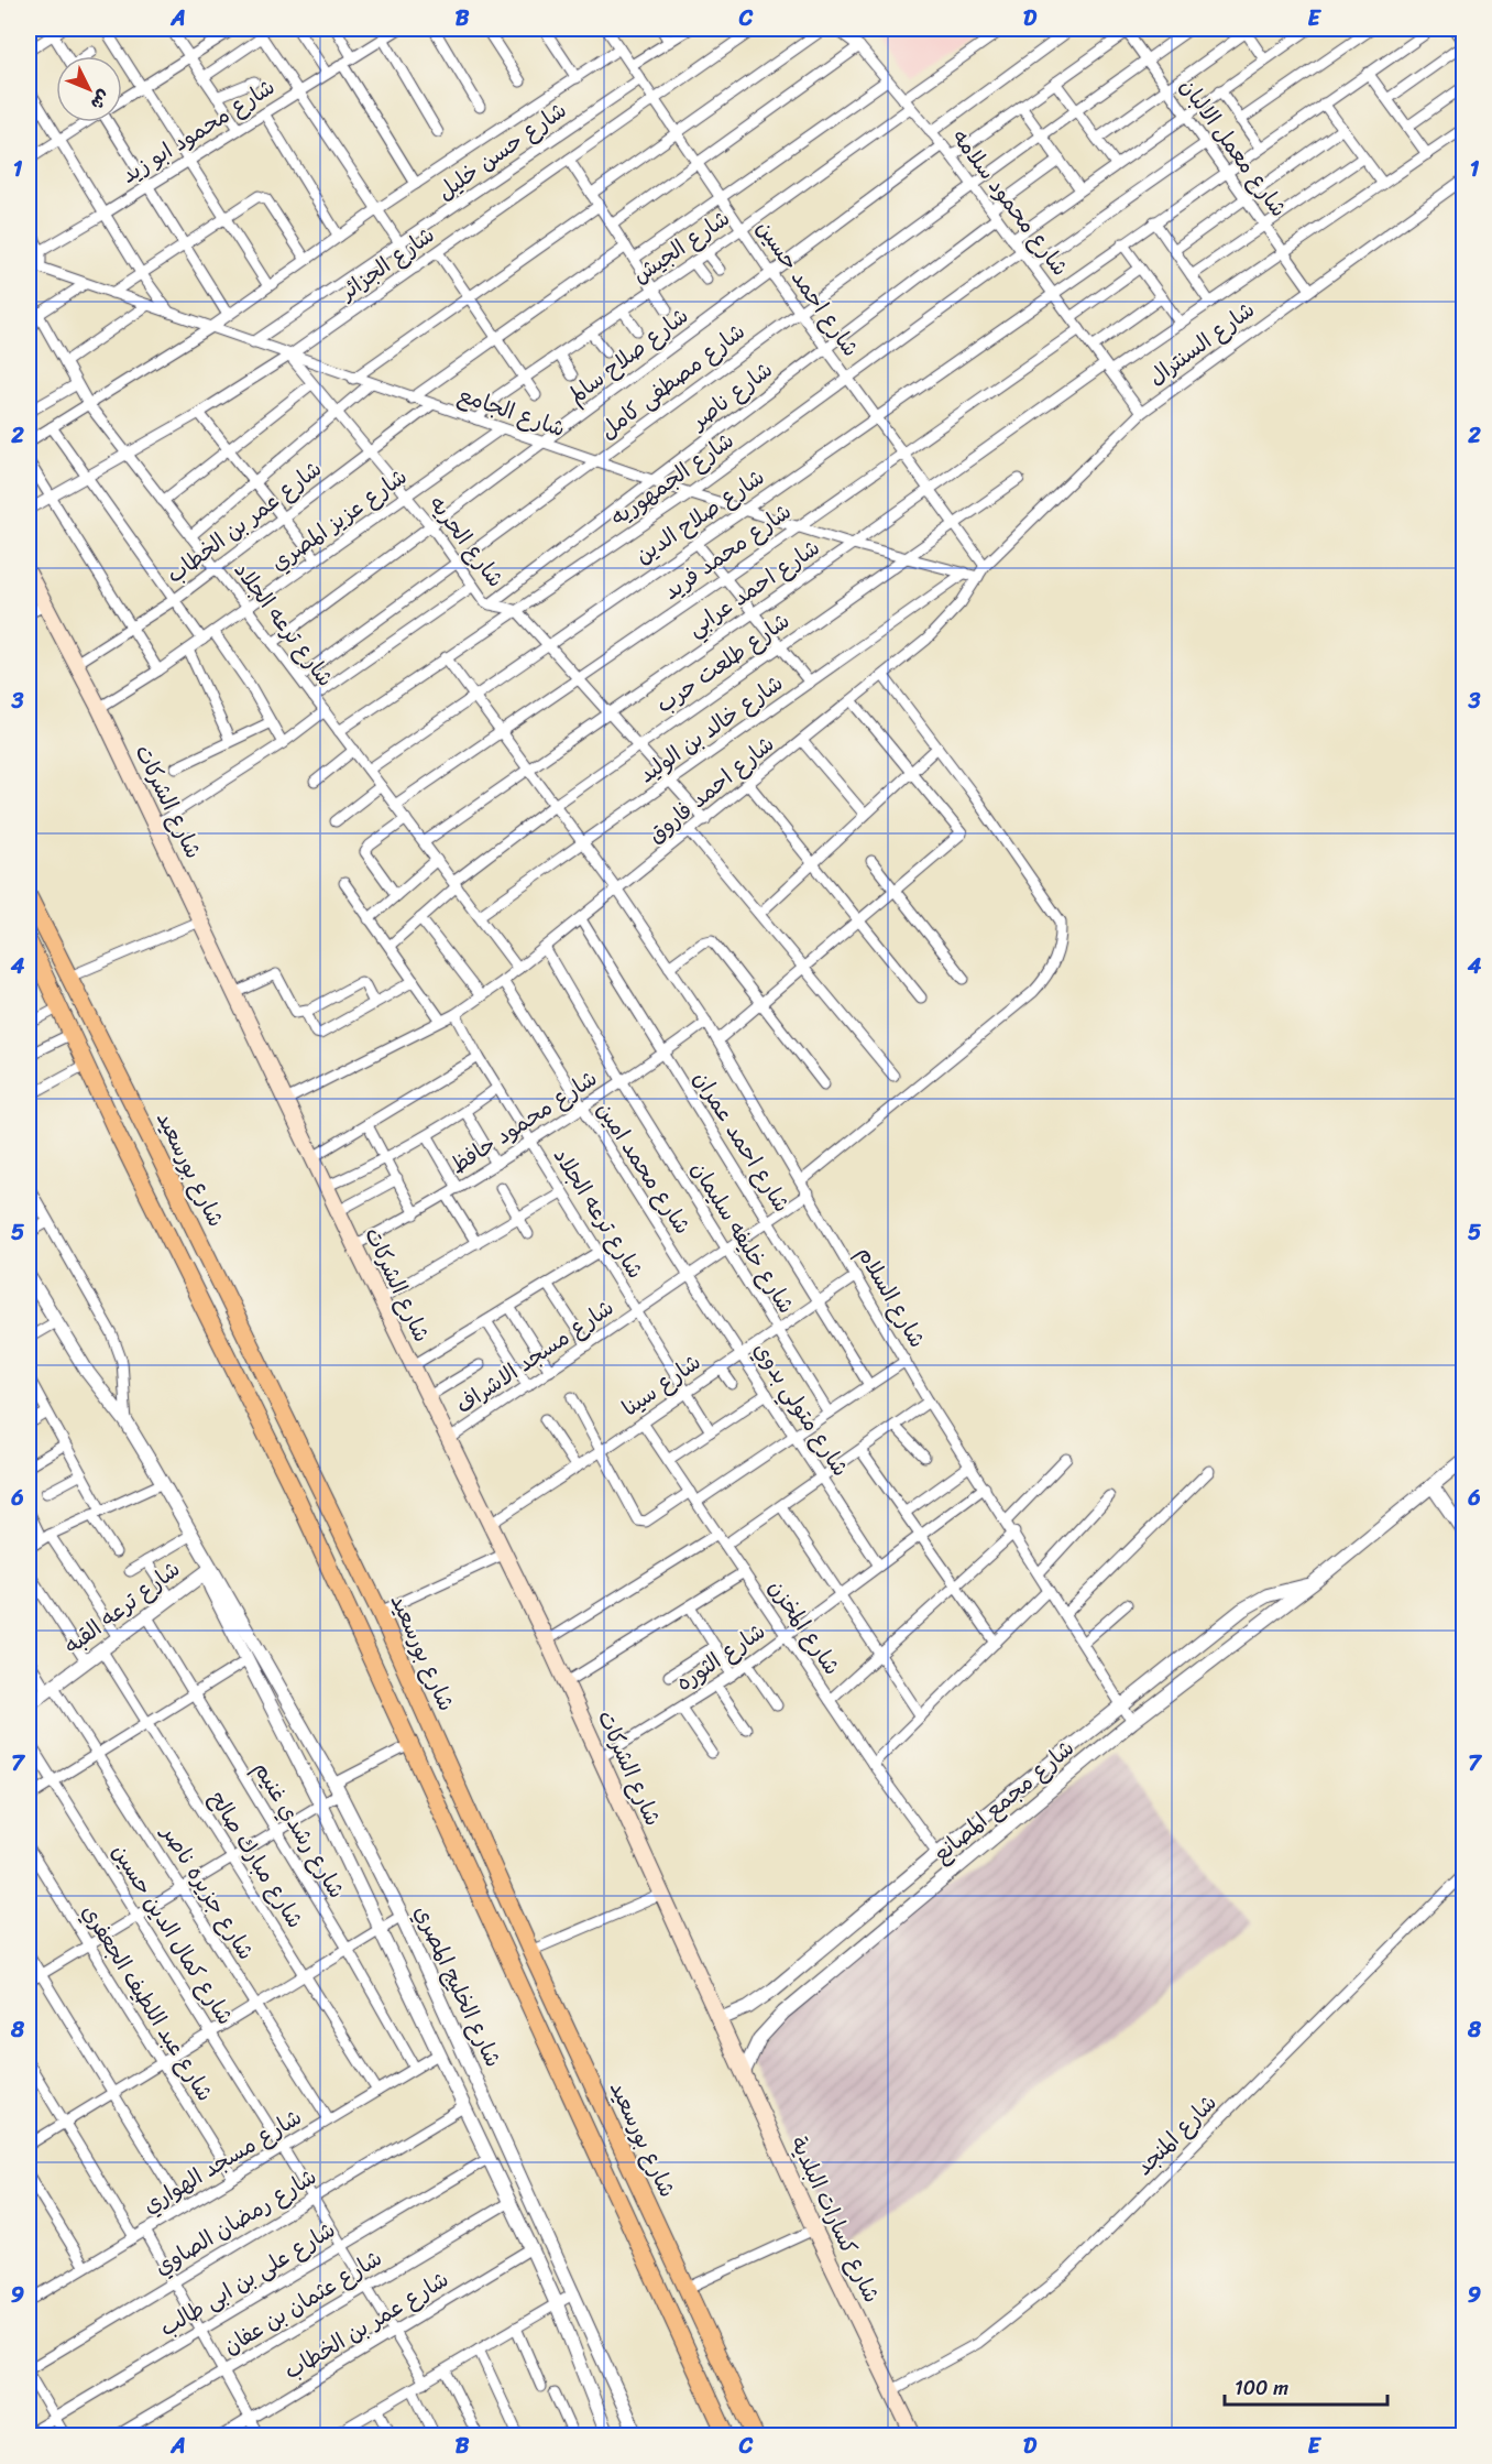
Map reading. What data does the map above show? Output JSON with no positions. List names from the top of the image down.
{
  "streets": {
    "main road": ["شارع الشركات", "شارع بورسعيد", "شارع كسارات البلدية"],
    "street": [
      "شارع محمود ابو زيد",
      "شارع معمل الالبان",
      "شارع حسن خليل",
      "شارع محمود سلامه",
      "شارع الجيش",
      "شارع الجزائر",
      "شارع احمد حسين",
      "شارع السنترال",
      "شارع صلاح سالم",
      "شارع مصطفى كامل",
      "شارع ناصر",
      "شارع الجامع",
      "شارع الجمهوريه",
      "شارع صلاح الدين",
      "شارع عزيز المصري",
      "شارع عمر بن الخطاب",
      "شارع الحريه",
      "شارع محمد فريد",
      "شارع احمد عرابي",
      "شارع ترعه الجلاد",
      "شارع طلعت حرب",
      "شارع خالد بن الوليد",
      "شارع احمد فاروق",
      "شارع محمود حافظ",
      "شارع احمد عمران",
      "شارع محمد امين",
      "شارع خليفه سليمان",
      "شارع السلام",
      "شارع مسجد الاشراف",
      "شارع سينا",
      "شارع متولي بدوي",
      "شارع ترعه القبه",
      "شارع المخزن",
      "شارع الثوره",
      "شارع مجمع المصانع",
      "شارع رشدي غنيم",
      "شارع مبارك صالح",
      "شارع جزيره ناصر",
      "شارع كمال الدين حسين",
      "شارع الخليج المصري",
      "شارع عبد اللطيف الجعفري",
      "شارع المنجد",
      "شارع مسجد الهواري",
      "شارع رمضان الصاوي",
      "شارع على بن ابى طالب",
      "شارع عثمان بن عفان"
    ]
  },
  "crossings": [
    ["شارع معمل الالبان", "شارع السنترال"],
    ["شارع معمل الالبان", "شارع مصطفى كامل"],
    ["شارع معمل الالبان", "شارع صلاح الدين"],
    ["شارع معمل الالبان", "شارع احمد عرابي"],
    ["شارع حسن خليل", "شارع احمد حسين"],
    ["شارع حسن خليل", "شارع الجامع"],
    ["شارع محمود سلامه", "شارع الجيش"],
    ["شارع محمود سلامه", "شارع السنترال"],
    ["شارع محمود سلامه", "شارع صلاح سالم"],
    ["شارع محمود سلامه", "شارع مصطفى كامل"],
    ["شارع محمود سلامه", "شارع ناصر"],
    ["شارع محمود سلامه", "شارع الجمهوريه"],
    ["شارع محمود سلامه", "شارع صلاح الدين"],
    ["شارع محمود سلامه", "شارع محمد فريد"],
    ["شارع محمود سلامه", "شارع احمد عرابي"],
    ["شارع الجيش", "شارع احمد حسين"],
    ["شارع الجيش", "شارع الجامع"],
    ["شارع الجزائر", "شارع احمد حسين"],
    ["شارع الجزائر", "شارع الجامع"],
    ["شارع الجزائر", "شارع الحريه"],
    ["شارع الجزائر", "شارع ترعه الجلاد"],
    ["شارع احمد حسين", "شارع السنترال"],
    ["شارع احمد حسين", "شارع صلاح سالم"],
    ["شارع احمد حسين", "شارع مصطفى كامل"],
    ["شارع احمد حسين", "شارع ناصر"],
    ["شارع احمد حسين", "شارع الجمهوريه"],
    ["شارع احمد حسين", "شارع صلاح الدين"],
    ["شارع احمد حسين", "شارع محمد فريد"],
    ["شارع احمد حسين", "شارع احمد عرابي"],
    ["شارع احمد حسين", "شارع طلعت حرب"],
    ["شارع احمد حسين", "شارع احمد فاروق"],
    ["شارع السنترال", "شارع احمد فاروق"],
    ["شارع صلاح سالم", "شارع الجامع"],
    ["شارع صلاح سالم", "شارع الحريه"],
    ["شارع صلاح سالم", "شارع ترعه الجلاد"],
    ["شارع مصطفى كامل", "شارع الجامع"],
    ["شارع مصطفى كامل", "شارع الحريه"],
    ["شارع مصطفى كامل", "شارع ترعه الجلاد"],
    ["شارع ناصر", "شارع الجامع"],
    ["شارع ناصر", "شارع الحريه"],
    ["شارع الجامع", "شارع الجمهوريه"],
    ["شارع الجامع", "شارع صلاح الدين"],
    ["شارع الجامع", "شارع عزيز المصري"],
    ["شارع الجامع", "شارع عمر بن الخطاب"],
    ["شارع الجامع", "شارع الحريه"],
    ["شارع الجامع", "شارع محمد فريد"],
    ["شارع الجامع", "شارع احمد عرابي"],
    ["شارع الجامع", "شارع طلعت حرب"],
    ["شارع الجامع", "شارع خالد بن الوليد"],
    ["شارع الجامع", "شارع احمد فاروق"],
    ["شارع الجمهوريه", "شارع الحريه"],
    ["شارع الجمهوريه", "شارع ترعه الجلاد"],
    ["شارع الجمهوريه", "شارع السلام"],
    ["شارع صلاح الدين", "شارع الحريه"],
    ["شارع صلاح الدين", "شارع ترعه الجلاد"],
    ["شارع صلاح الدين", "شارع السلام"],
    ["شارع عزيز المصري", "شارع الحريه"],
    ["شارع عزيز المصري", "شارع ترعه الجلاد"],
    ["شارع عزيز المصري", "شارع الشركات"],
    ["شارع عمر بن الخطاب", "شارع الحريه"],
    ["شارع عمر بن الخطاب", "شارع ترعه الجلاد"],
    ["شارع عمر بن الخطاب", "شارع الشركات"],
    ["شارع عمر بن الخطاب", "شارع كمال الدين حسين"],
    ["شارع عمر بن الخطاب", "شارع الخليج المصري"],
    ["شارع الحريه", "شارع محمد فريد"],
    ["شارع الحريه", "شارع احمد عرابي"],
    ["شارع الحريه", "شارع طلعت حرب"],
    ["شارع الحريه", "شارع خالد بن الوليد"],
    ["شارع الحريه", "شارع احمد فاروق"],
    ["شارع محمد فريد", "شارع ترعه الجلاد"],
    ["شارع محمد فريد", "شارع السلام"],
    ["شارع احمد عرابي", "شارع ترعه الجلاد"],
    ["شارع احمد عرابي", "شارع السلام"],
    ["شارع ترعه الجلاد", "شارع طلعت حرب"],
    ["شارع ترعه الجلاد", "شارع خالد بن الوليد"],
    ["شارع ترعه الجلاد", "شارع احمد فاروق"],
    ["شارع ترعه الجلاد", "شارع محمود حافظ"],
    ["شارع ترعه الجلاد", "شارع مسجد الاشراف"],
    ["شارع ترعه الجلاد", "شارع سينا"],
    ["شارع طلعت حرب", "شارع السلام"],
    ["شارع خالد بن الوليد", "شارع السلام"],
    ["شارع احمد فاروق", "شارع الشركات"],
    ["شارع احمد فاروق", "شارع احمد عمران"],
    ["شارع احمد فاروق", "شارع محمد امين"],
    ["شارع احمد فاروق", "شارع خليفه سليمان"],
    ["شارع احمد فاروق", "شارع السلام"],
    ["شارع الشركات", "شارع محمود حافظ"],
    ["شارع الشركات", "شارع مسجد الاشراف"],
    ["شارع الشركات", "شارع سينا"],
    ["شارع الشركات", "شارع الثوره"],
    ["شارع الشركات", "شارع مجمع المصانع"],
    ["شارع الشركات", "شارع كسارات البلدية"],
    ["شارع محمود حافظ", "شارع احمد عمران"],
    ["شارع محمود حافظ", "شارع محمد امين"],
    ["شارع محمود حافظ", "شارع خليفه سليمان"],
    ["شارع محمود حافظ", "شارع السلام"],
    ["شارع احمد عمران", "شارع مسجد الاشراف"],
    ["شارع احمد عمران", "شارع سينا"],
    ["شارع محمد امين", "شارع مسجد الاشراف"],
    ["شارع محمد امين", "شارع متولي بدوي"],
    ["شارع خليفه سليمان", "شارع مسجد الاشراف"],
    ["شارع خليفه سليمان", "شارع سينا"],
    ["شارع السلام", "شارع مسجد الاشراف"],
    ["شارع السلام", "شارع سينا"],
    ["شارع السلام", "شارع الثوره"],
    ["شارع السلام", "شارع مجمع المصانع"],
    ["شارع مسجد الاشراف", "شارع متولي بدوي"],
    ["شارع سينا", "شارع متولي بدوي"],
    ["شارع سينا", "شارع المخزن"],
    ["شارع متولي بدوي", "شارع الثوره"],
    ["شارع ترعه القبه", "شارع رشدي غنيم"],
    ["شارع ترعه القبه", "شارع مبارك صالح"],
    ["شارع ترعه القبه", "شارع جزيره ناصر"],
    ["شارع ترعه القبه", "شارع الخليج المصري"],
    ["شارع المخزن", "شارع الثوره"],
    ["شارع المخزن", "شارع مجمع المصانع"],
    ["شارع مجمع المصانع", "شارع كسارات البلدية"],
    ["شارع رشدي غنيم", "شارع مسجد الهواري"],
    ["شارع مبارك صالح", "شارع مسجد الهواري"],
    ["شارع جزيره ناصر", "شارع مسجد الهواري"],
    ["شارع كمال الدين حسين", "شارع مسجد الهواري"],
    ["شارع كمال الدين حسين", "شارع رمضان الصاوي"],
    ["شارع كمال الدين حسين", "شارع على بن ابى طالب"],
    ["شارع كمال الدين حسين", "شارع عثمان بن عفان"],
    ["شارع الخليج المصري", "شارع مسجد الهواري"],
    ["شارع الخليج المصري", "شارع رمضان الصاوي"],
    ["شارع الخليج المصري", "شارع على بن ابى طالب"],
    ["شارع الخليج المصري", "شارع عثمان بن عفان"],
    ["شارع عبد اللطيف الجعفري", "شارع مسجد الهواري"],
    ["شارع المنجد", "شارع كسارات البلدية"]
  ],
  "scale_bar": "100 m",
  "north": "bottom right",
  "grid": {
    "columns": [
      "A",
      "B",
      "C",
      "D",
      "E"
    ],
    "rows": [
      "1",
      "2",
      "3",
      "4",
      "5",
      "6",
      "7",
      "8",
      "9"
    ]
  }
}
